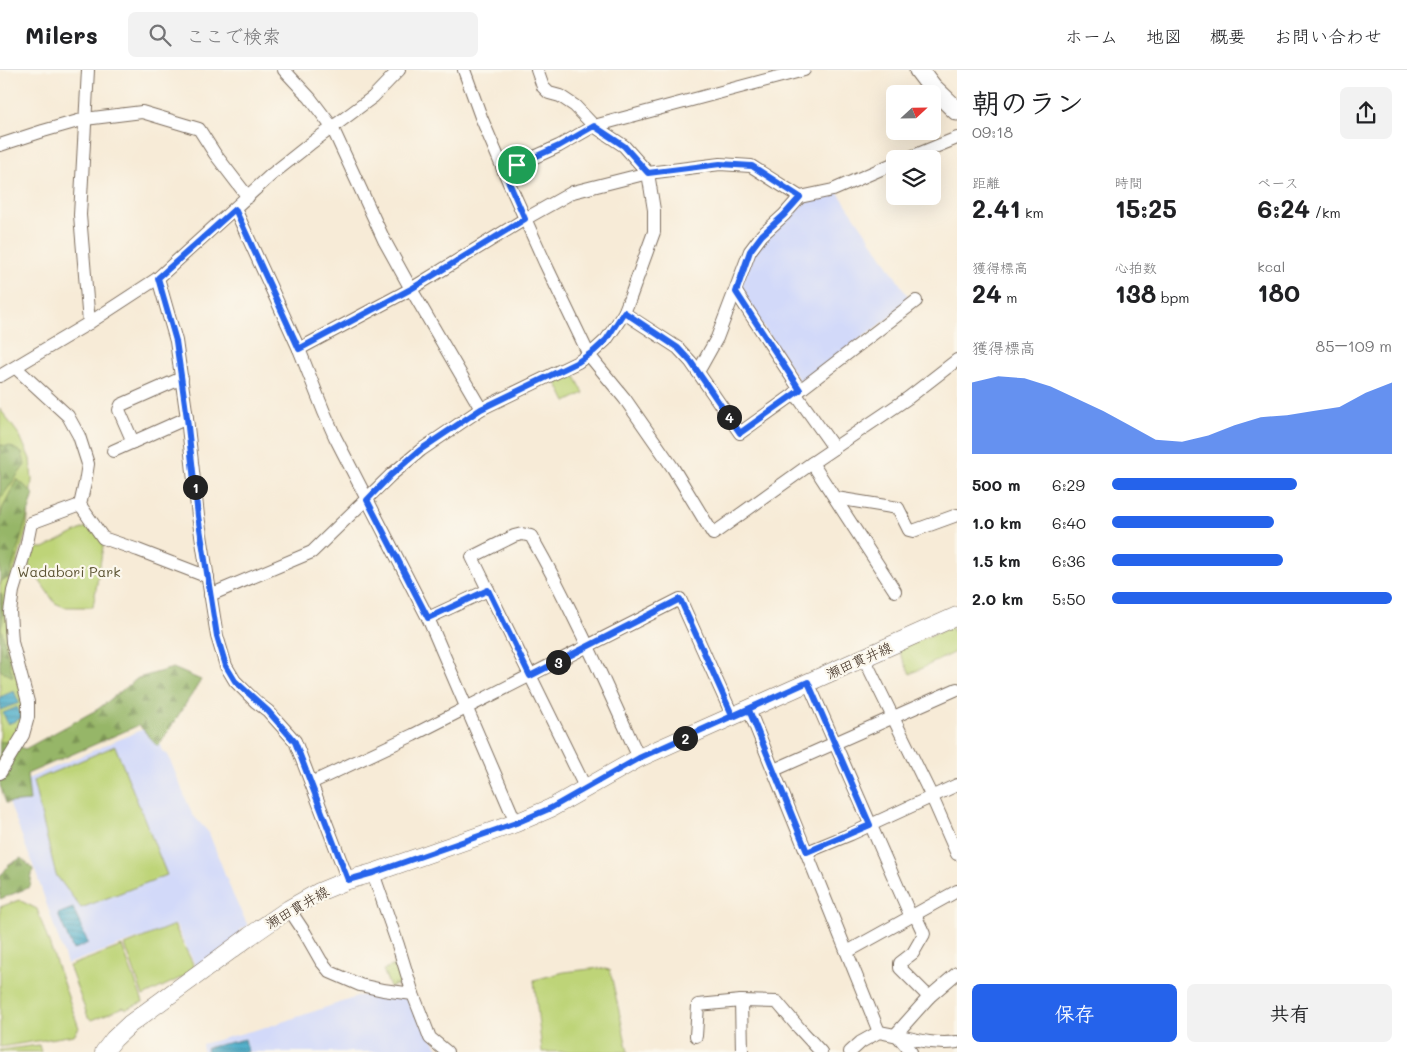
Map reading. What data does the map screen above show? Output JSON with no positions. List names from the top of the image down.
{
  "streets": {
    "main road": ["瀬田貫井線"]
  },
  "parks": ["Wadabori Park"],
  "north": "right",
  "page": {
    "header": "Milers",
    "search": "ここで検索",
    "nav": [
      "ホーム",
      "地図",
      "概要",
      "お問い合わせ"
    ],
    "heading": ["朝のラン", "09:18"],
    "stats": [
      ["距離", "2.41 km"],
      ["時間", "15:25"],
      ["ペース", "6:24 /km"],
      ["獲得標高", "24 m"],
      ["心拍数", "138 bpm"],
      ["kcal", "180"]
    ],
    "chart": ["獲得標高", "85–109 m"],
    "pins": [
      "4",
      "1",
      "3",
      "2"
    ],
    "list": [
      {
        "name": "500 m",
        "note": "6:29"
      },
      {
        "name": "1.0 km",
        "note": "6:40"
      },
      {
        "name": "1.5 km",
        "note": "6:36"
      },
      {
        "name": "2.0 km",
        "note": "5:50"
      }
    ],
    "buttons": ["保存", "共有"]
  }
}
